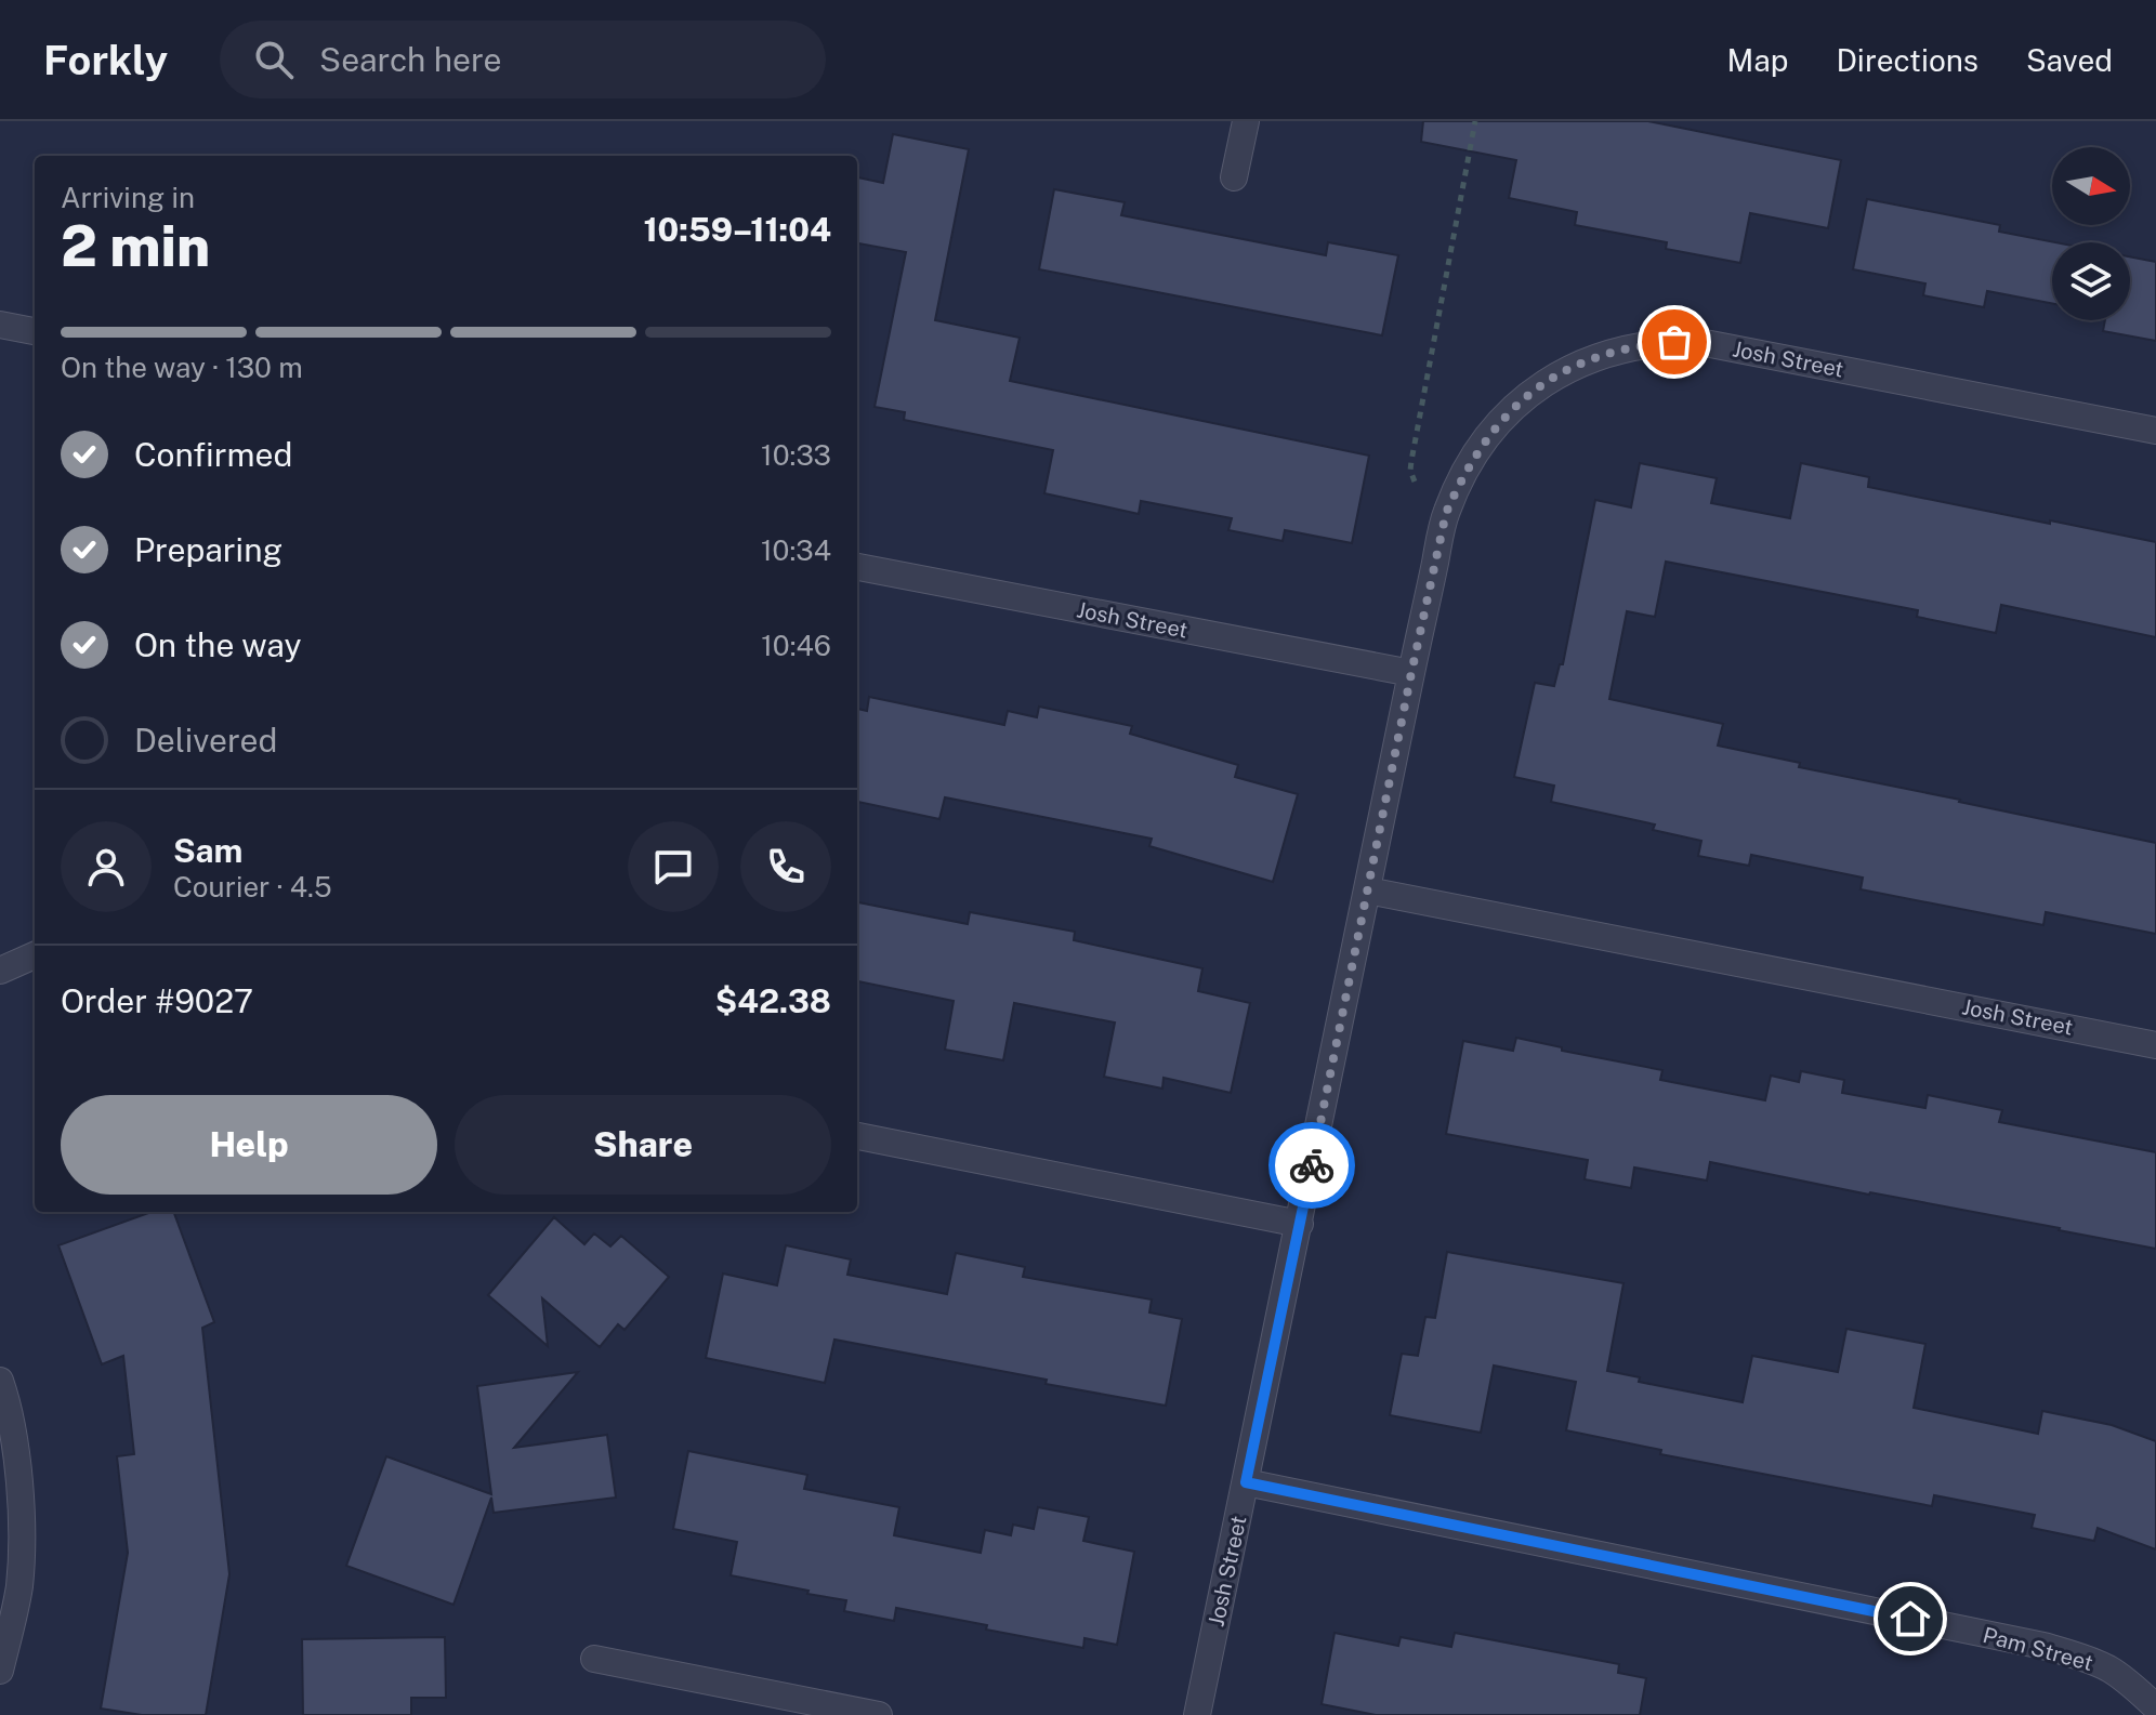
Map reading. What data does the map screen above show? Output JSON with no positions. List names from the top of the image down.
{
  "streets": {
    "street": ["Josh Street", "Pam Street"]
  },
  "crossings": [
    ["Josh Street", "Pam Street"]
  ],
  "north": "right",
  "page": {
    "header": "Forkly",
    "search": "Search here",
    "nav": ["Map", "Directions", "Saved"],
    "heading": ["2 min", "Arriving in", "10:59–11:04"],
    "panel": [
      "Sam",
      "Courier · 4.5",
      "Order #9027",
      "$42.38"
    ],
    "bar": "On the way · 130 m",
    "list": [
      ["Confirmed", "10:33"],
      ["Preparing", "10:34"],
      ["On the way", "10:46"],
      "Delivered"
    ],
    "buttons": ["Help", "Share"]
  }
}
